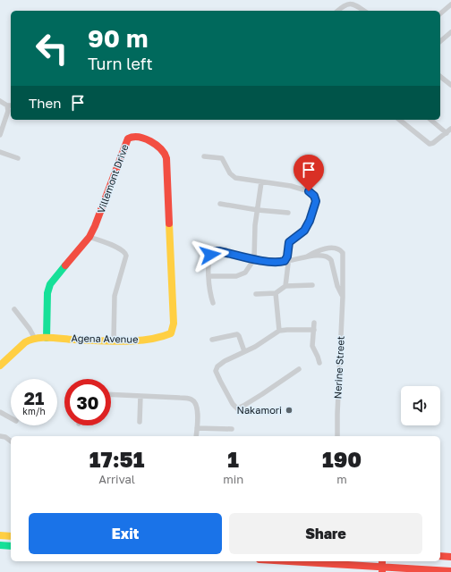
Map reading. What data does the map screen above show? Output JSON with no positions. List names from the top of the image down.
{
  "streets": {
    "street": ["Villemont Drive", "Agena Avenue", "Nerine Street"]
  },
  "crossings": [
    ["Villemont Drive", "Agena Avenue"]
  ],
  "places": ["Nakamori"],
  "page": {
    "turn": ["90 m", "Turn left"],
    "then": "Then",
    "speed": "21 km/h",
    "limit": "30",
    "eta": [
      "17:51",
      "Arrival",
      "1",
      "min",
      "190",
      "m"
    ],
    "buttons": ["Exit", "Share"]
  }
}
